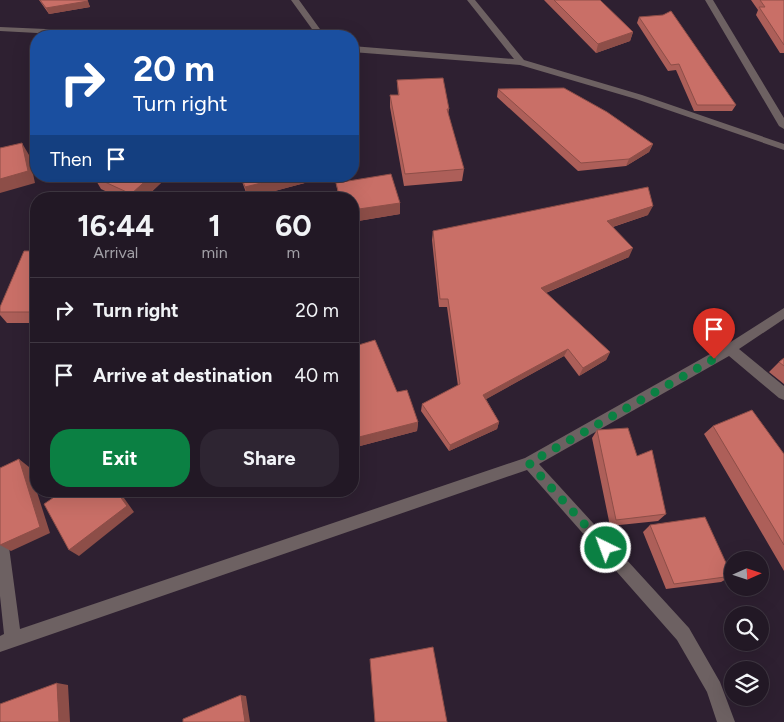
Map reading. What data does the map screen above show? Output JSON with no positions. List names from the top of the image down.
{
  "north": "right",
  "page": {
    "turn": ["20 m", "Turn right"],
    "then": "Then",
    "eta": [
      "16:44",
      "Arrival",
      "1",
      "min",
      "60",
      "m"
    ],
    "list": [
      {
        "name": "Turn right",
        "value": "20 m"
      },
      {
        "name": "Arrive at destination",
        "value": "40 m"
      }
    ],
    "buttons": ["Exit", "Share"]
  }
}
